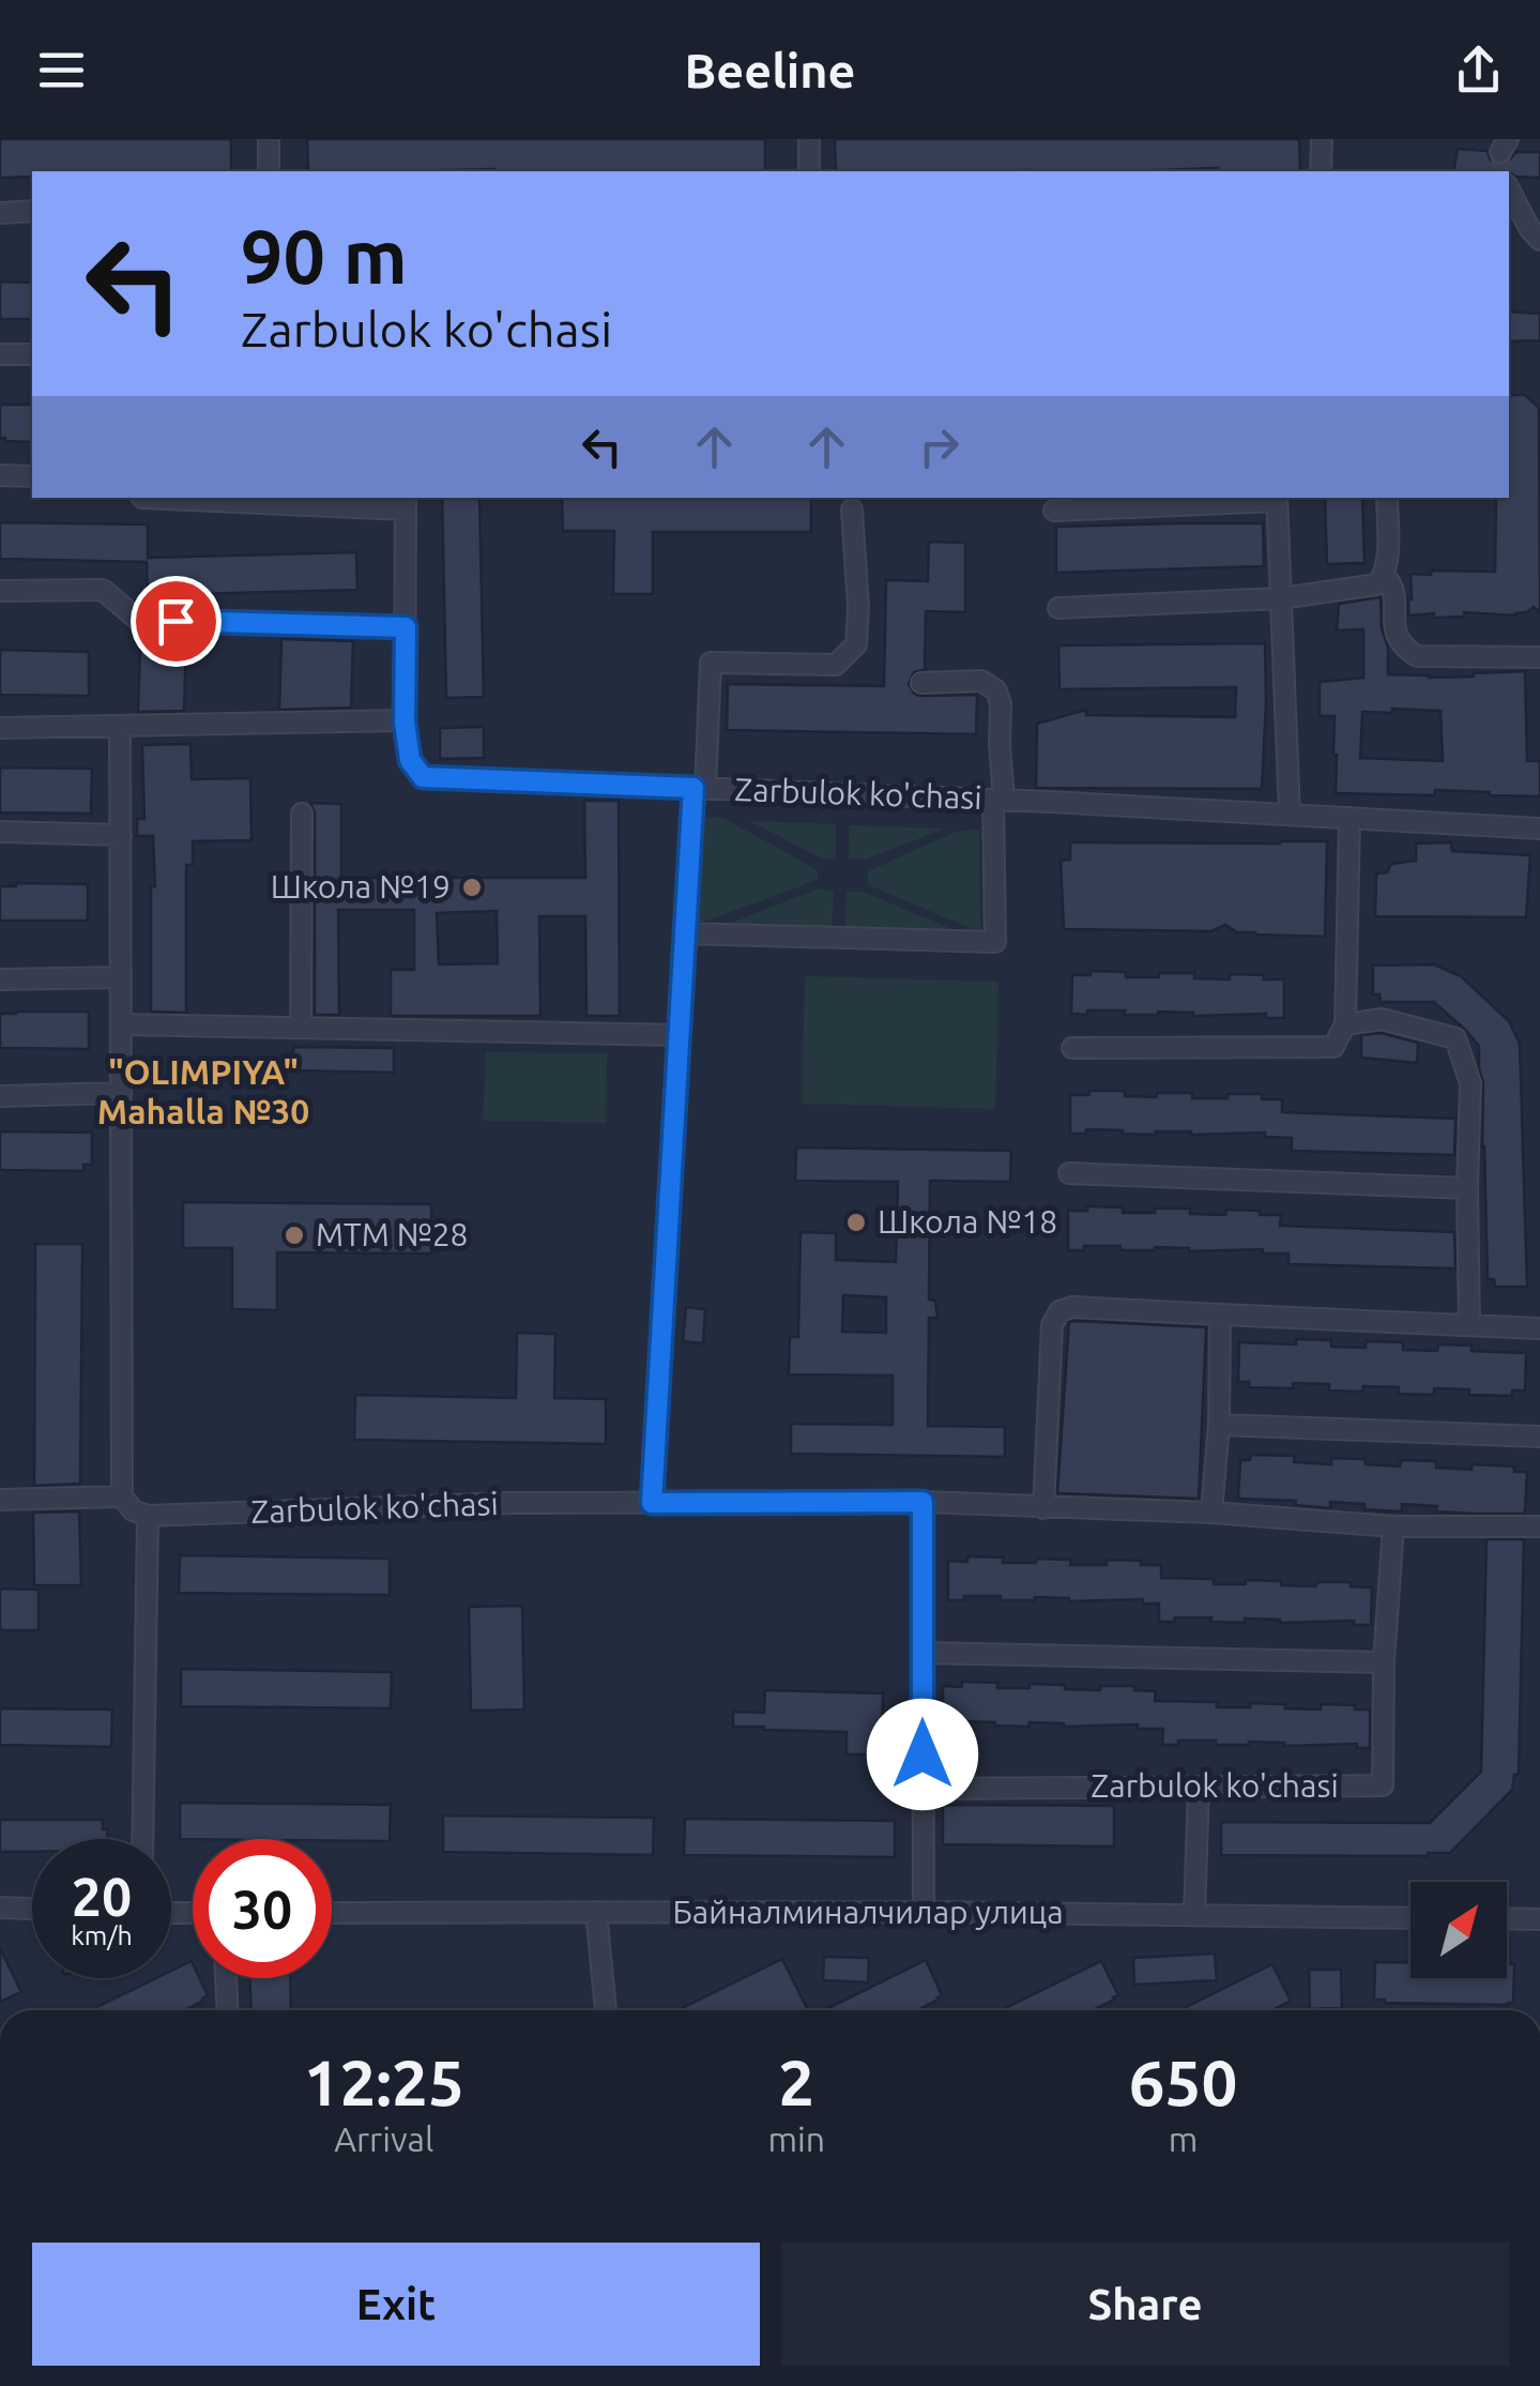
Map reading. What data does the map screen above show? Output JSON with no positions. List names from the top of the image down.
{
  "streets": {
    "street": ["Zarbulok ko'chasi", "Байналминалчилар улица"]
  },
  "districts": ["\"OLIMPIYA\" Mahalla №30"],
  "places": ["Школа №19", "Школа №18", "MTM №28"],
  "north": "top right",
  "page": {
    "header": "Beeline",
    "turn": ["90 m", "Zarbulok ko'chasi"],
    "speed": "20 km/h",
    "limit": "30",
    "eta": [
      "12:25",
      "Arrival",
      "2",
      "min",
      "650",
      "m"
    ],
    "buttons": ["Exit", "Share"]
  }
}
